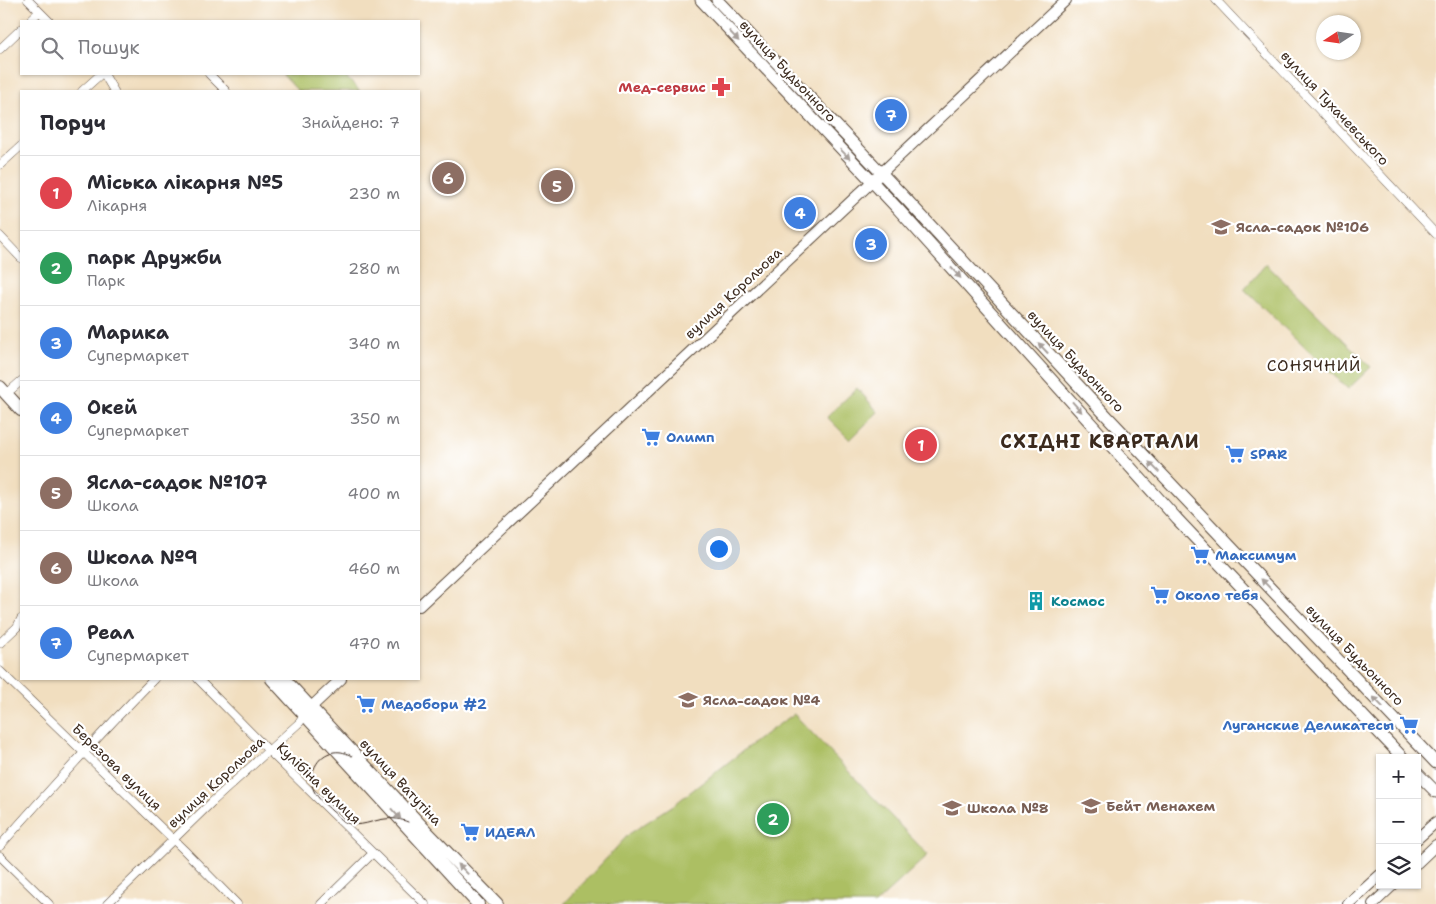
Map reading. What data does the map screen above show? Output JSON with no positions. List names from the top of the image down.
{
  "streets": {
    "main road": ["вулиця Будьонного", "вулиця Ватутіна"],
    "street": [
      "вулиця Тухачевського",
      "вулиця Корольова",
      "Березова вулиця",
      "Кулібіна вулиця"
    ]
  },
  "crossings": [
    ["вулиця Будьонного", "вулиця Корольова"],
    ["вулиця Корольова", "Березова вулиця"],
    ["вулиця Корольова", "вулиця Ватутіна"],
    ["вулиця Корольова", "Кулібіна вулиця"]
  ],
  "districts": ["СОНЯЧНИЙ", "СХІДНІ КВАРТАЛИ"],
  "places": {
    "pharmacy": ["Мед-сервис"],
    "school or university": [
      "Ясла-садок №106",
      "Ясла-садок №4",
      "Бейт Менахем",
      "Школа №8"
    ],
    "supermarket": [
      "Олимп",
      "SPAR",
      "Максимум",
      "Около тебя",
      "Медобори #2",
      "Луганские Деликатесы",
      "ИДЕАЛ"
    ],
    "building": ["Космос"]
  },
  "north": "left",
  "page": {
    "search": "Пошук",
    "heading": ["Поруч", "Знайдено: 7"],
    "pins": [
      "7",
      "6",
      "5",
      "4",
      "3",
      "1",
      "2"
    ],
    "list": [
      {
        "mark": "1",
        "name": "Міська лікарня №5",
        "note": "Лікарня",
        "value": "230 m"
      },
      {
        "mark": "2",
        "name": "парк Дружби",
        "note": "Парк",
        "value": "280 m"
      },
      {
        "mark": "3",
        "name": "Марика",
        "note": "Супермаркет",
        "value": "340 m"
      },
      {
        "mark": "4",
        "name": "Окей",
        "note": "Супермаркет",
        "value": "350 m"
      },
      {
        "mark": "5",
        "name": "Ясла-садок №107",
        "note": "Школа",
        "value": "400 m"
      },
      {
        "mark": "6",
        "name": "Школа №9",
        "note": "Школа",
        "value": "460 m"
      },
      {
        "mark": "7",
        "name": "Реал",
        "note": "Супермаркет",
        "value": "470 m"
      }
    ],
    "map_buttons": ["+", "−"]
  }
}
